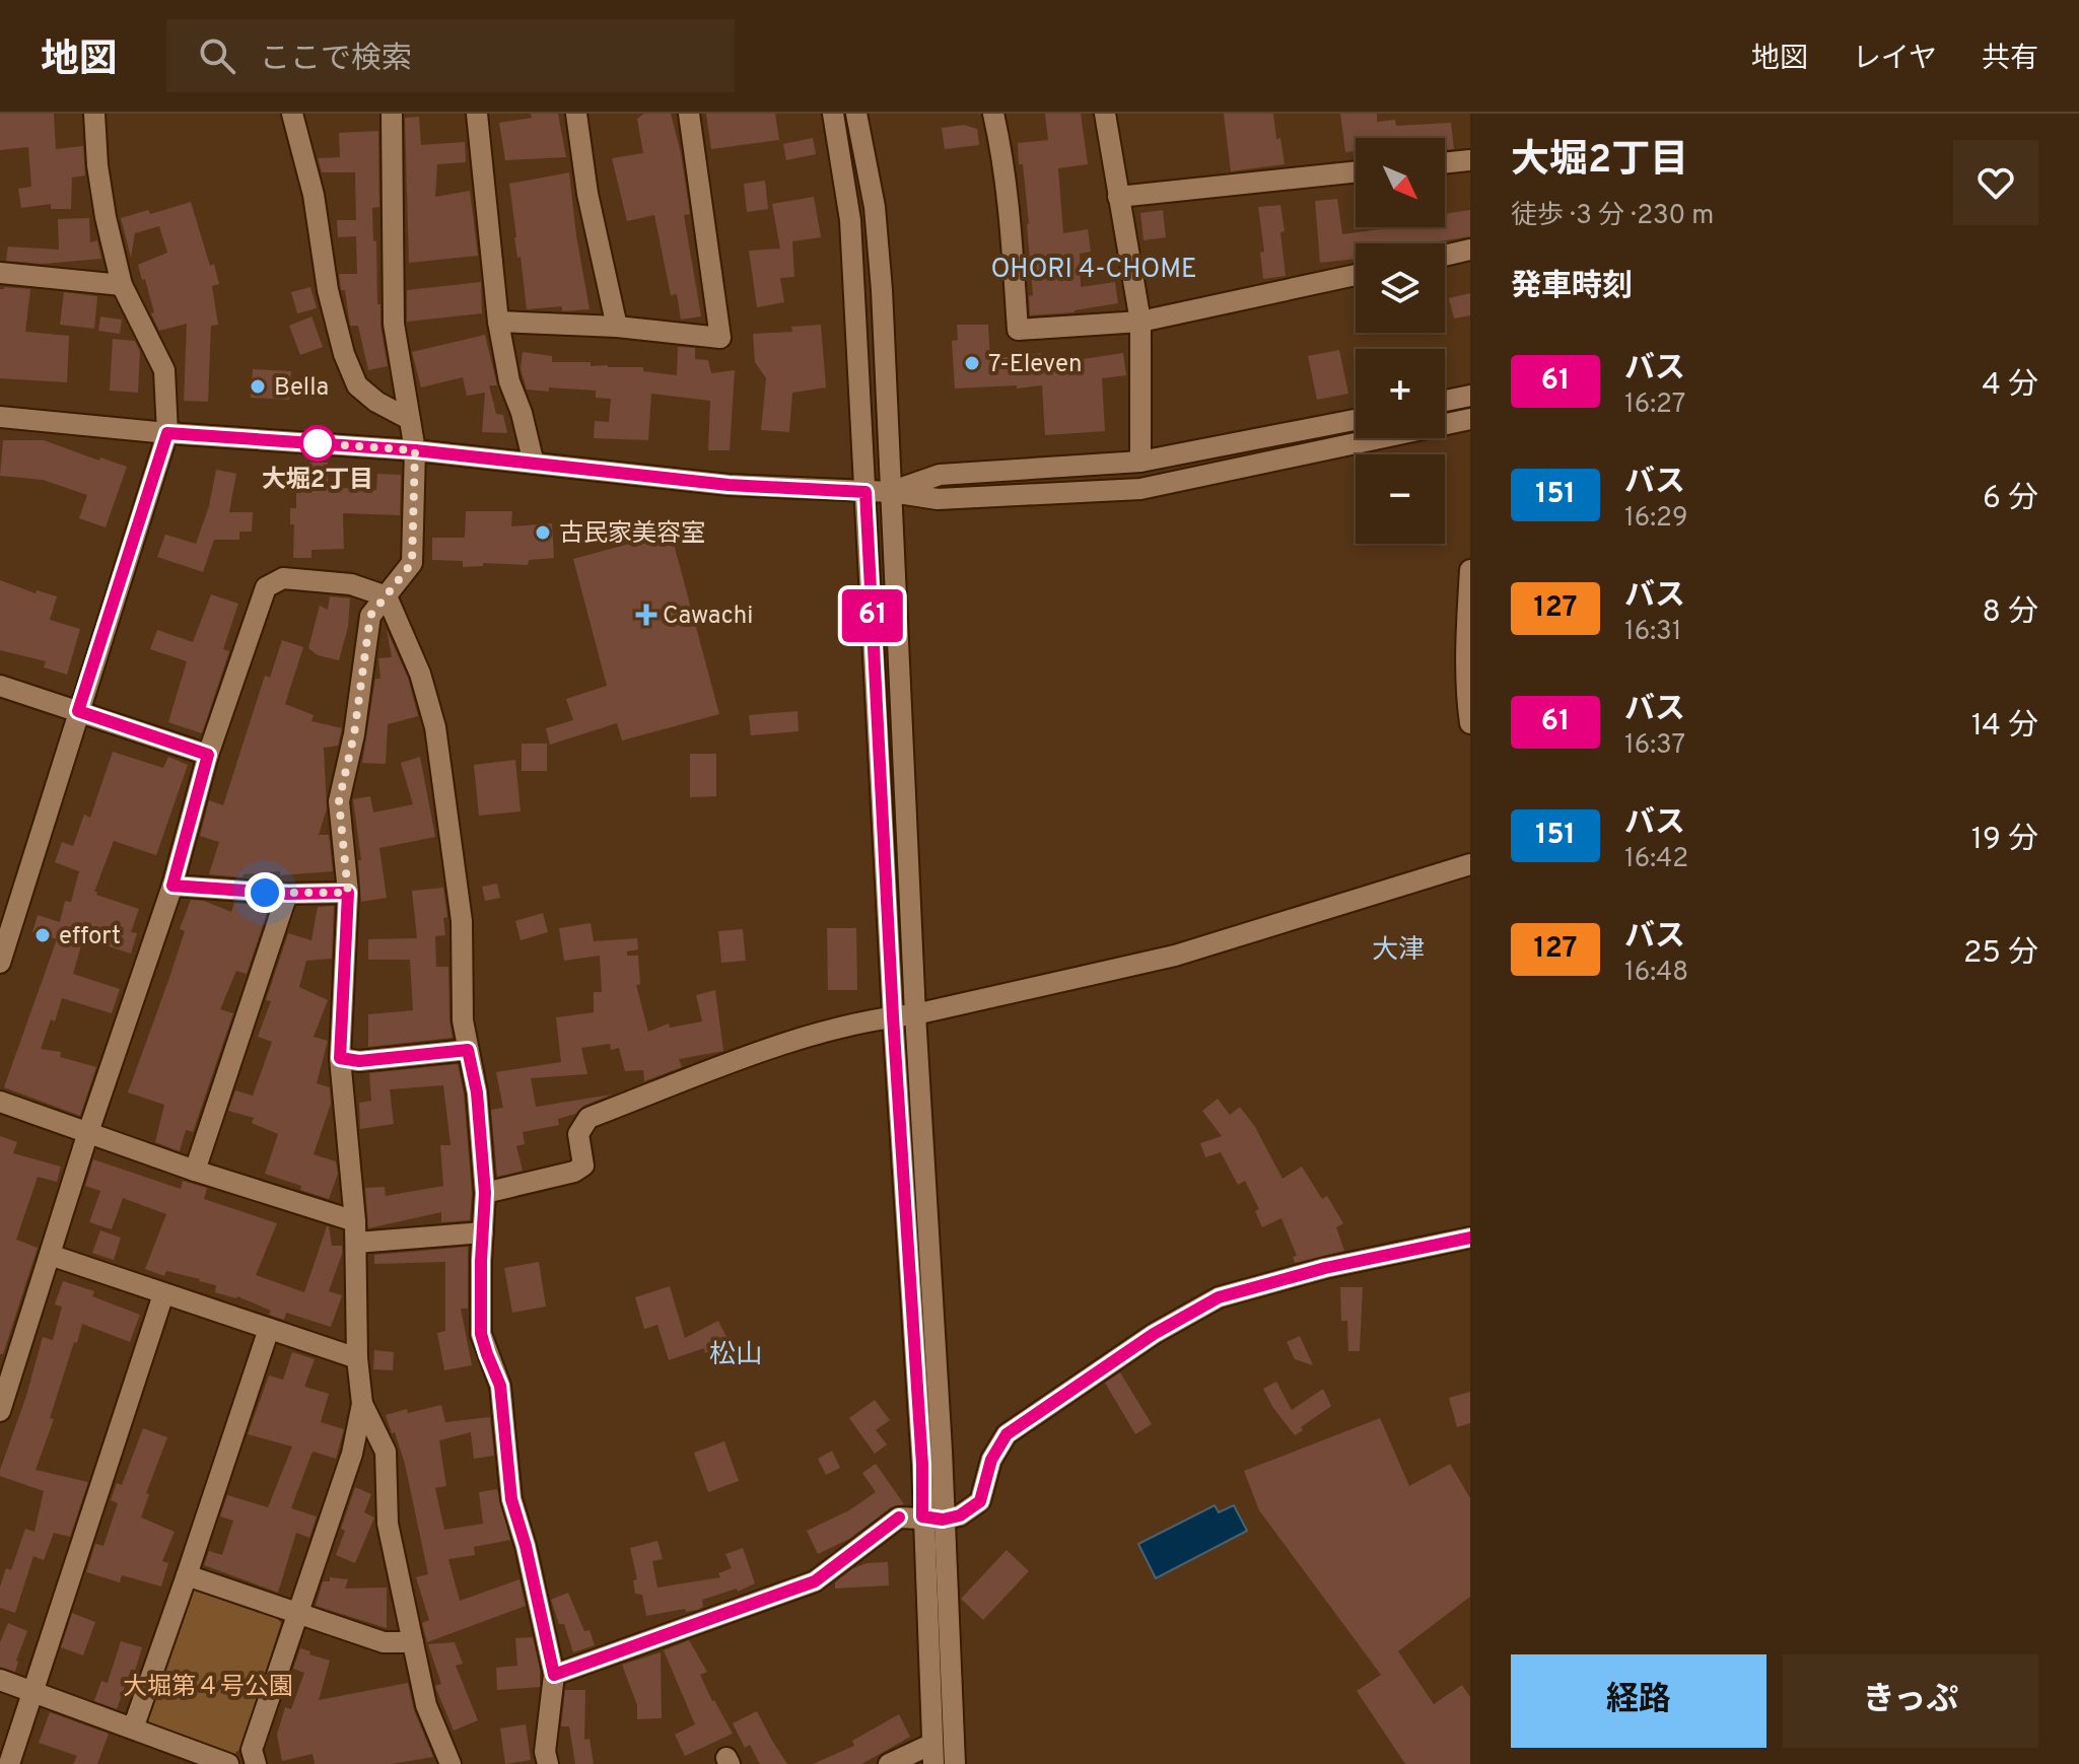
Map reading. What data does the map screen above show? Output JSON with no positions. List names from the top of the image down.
{
  "districts": ["OHORI 4-CHOME", "大津", "松山"],
  "parks": ["大堀第４号公園"],
  "places": {
    "other": [
      "7-Eleven",
      "Bella",
      "大堀2丁目",
      "古民家美容室",
      "effort"
    ],
    "health": ["Cawachi"]
  },
  "lines": ["bus line 61"],
  "north": "bottom right",
  "page": {
    "header": "地図",
    "search": "ここで検索",
    "nav": ["地図", "レイヤ", "共有"],
    "on_map": "61",
    "heading": [
      ["大堀2丁目", "徒歩 · 3 分 · 230 m"],
      "発車時刻"
    ],
    "map_buttons": ["+", "−"],
    "list": [
      {
        "mark": "61",
        "name": "バス",
        "note": "16:27",
        "value": "4 分"
      },
      {
        "mark": "151",
        "name": "バス",
        "note": "16:29",
        "value": "6 分"
      },
      {
        "mark": "127",
        "name": "バス",
        "note": "16:31",
        "value": "8 分"
      },
      {
        "mark": "61",
        "name": "バス",
        "note": "16:37",
        "value": "14 分"
      },
      {
        "mark": "151",
        "name": "バス",
        "note": "16:42",
        "value": "19 分"
      },
      {
        "mark": "127",
        "name": "バス",
        "note": "16:48",
        "value": "25 分"
      }
    ],
    "buttons": ["経路", "きっぷ"]
  }
}
